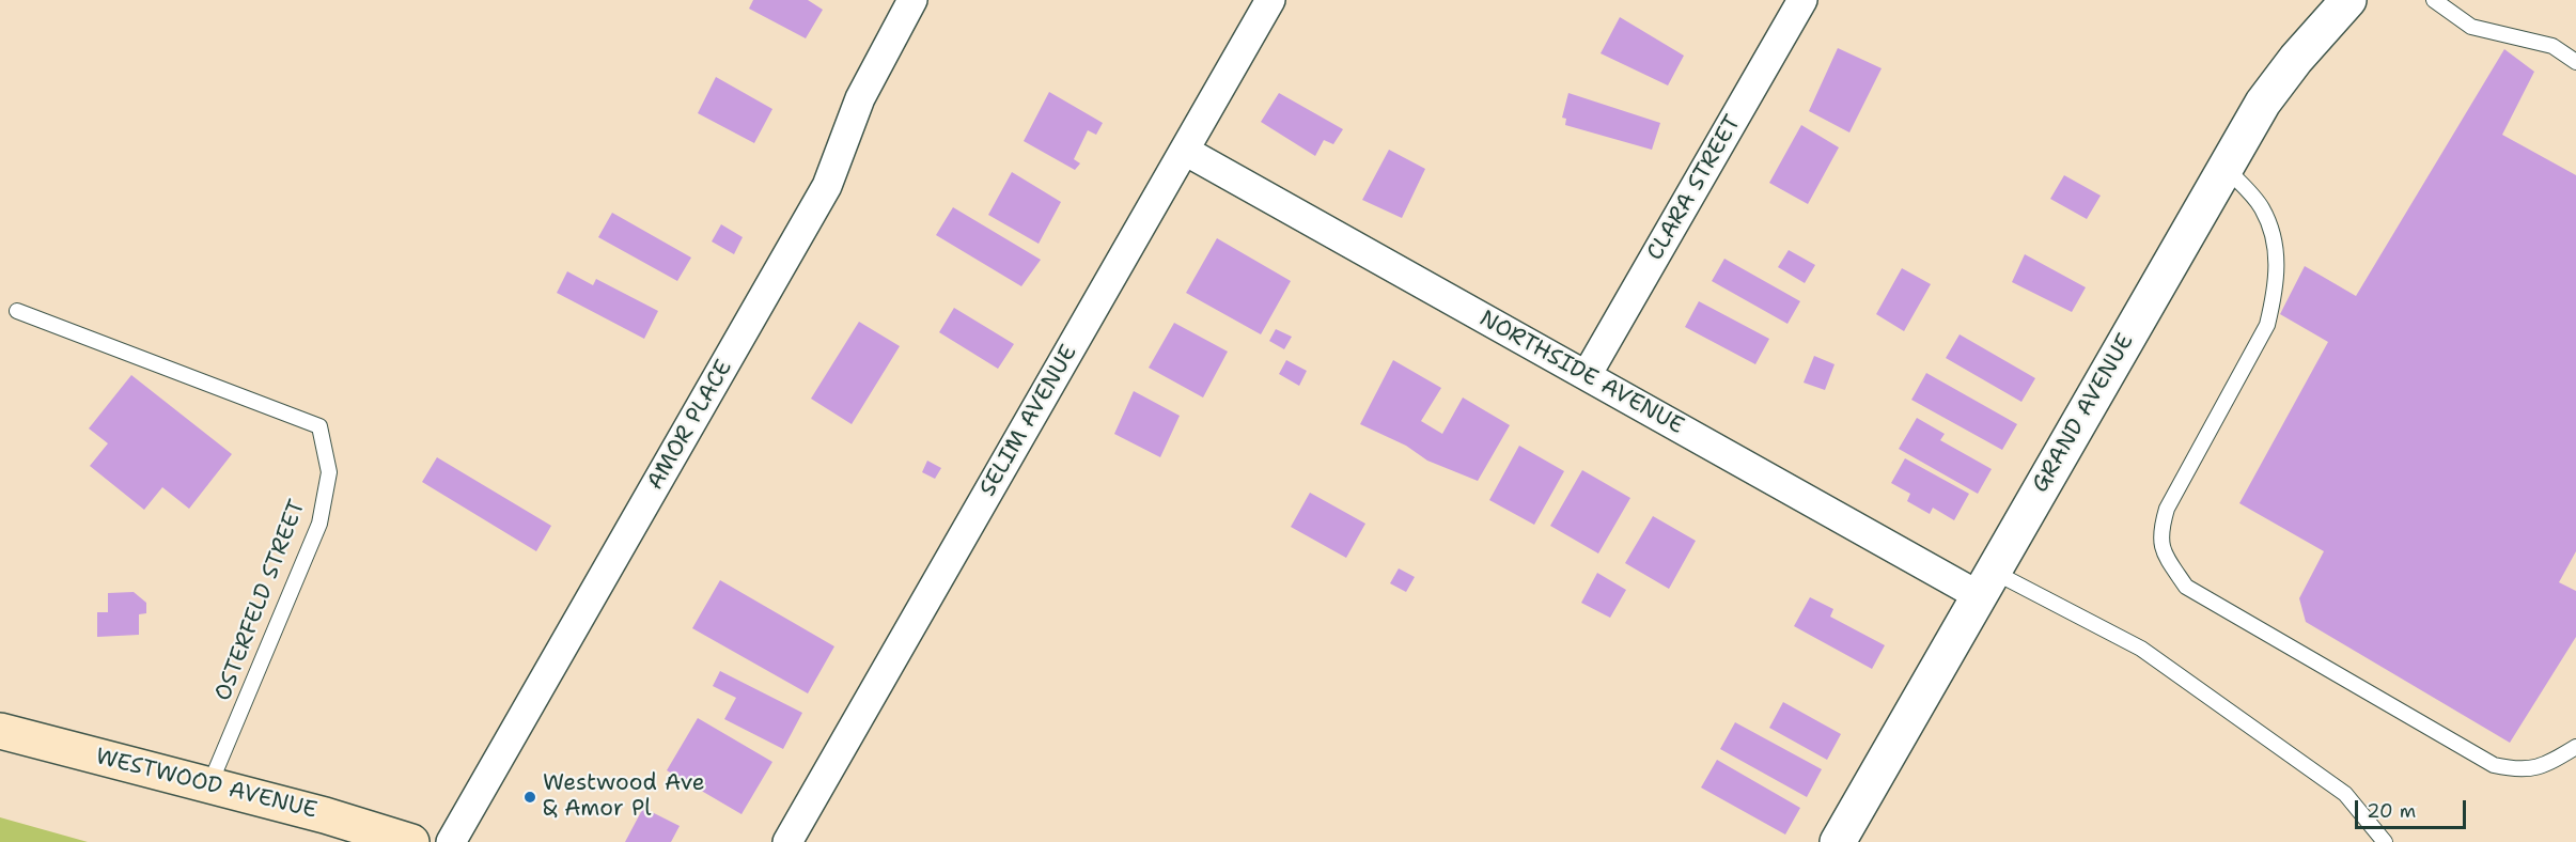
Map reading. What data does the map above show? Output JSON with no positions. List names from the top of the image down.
{
  "streets": {
    "main road": ["WESTWOOD AVENUE"],
    "street": [
      "CLARA STREET",
      "NORTHSIDE AVENUE",
      "GRAND AVENUE",
      "SELIM AVENUE",
      "AMOR PLACE"
    ],
    "lane": ["OSTERFELD STREET"]
  },
  "crossings": [
    ["CLARA STREET", "NORTHSIDE AVENUE"],
    ["NORTHSIDE AVENUE", "GRAND AVENUE"],
    ["NORTHSIDE AVENUE", "SELIM AVENUE"],
    ["OSTERFELD STREET", "WESTWOOD AVENUE"]
  ],
  "places": ["Westwood Ave & Amor Pl"],
  "scale_bar": "20 m"
}
